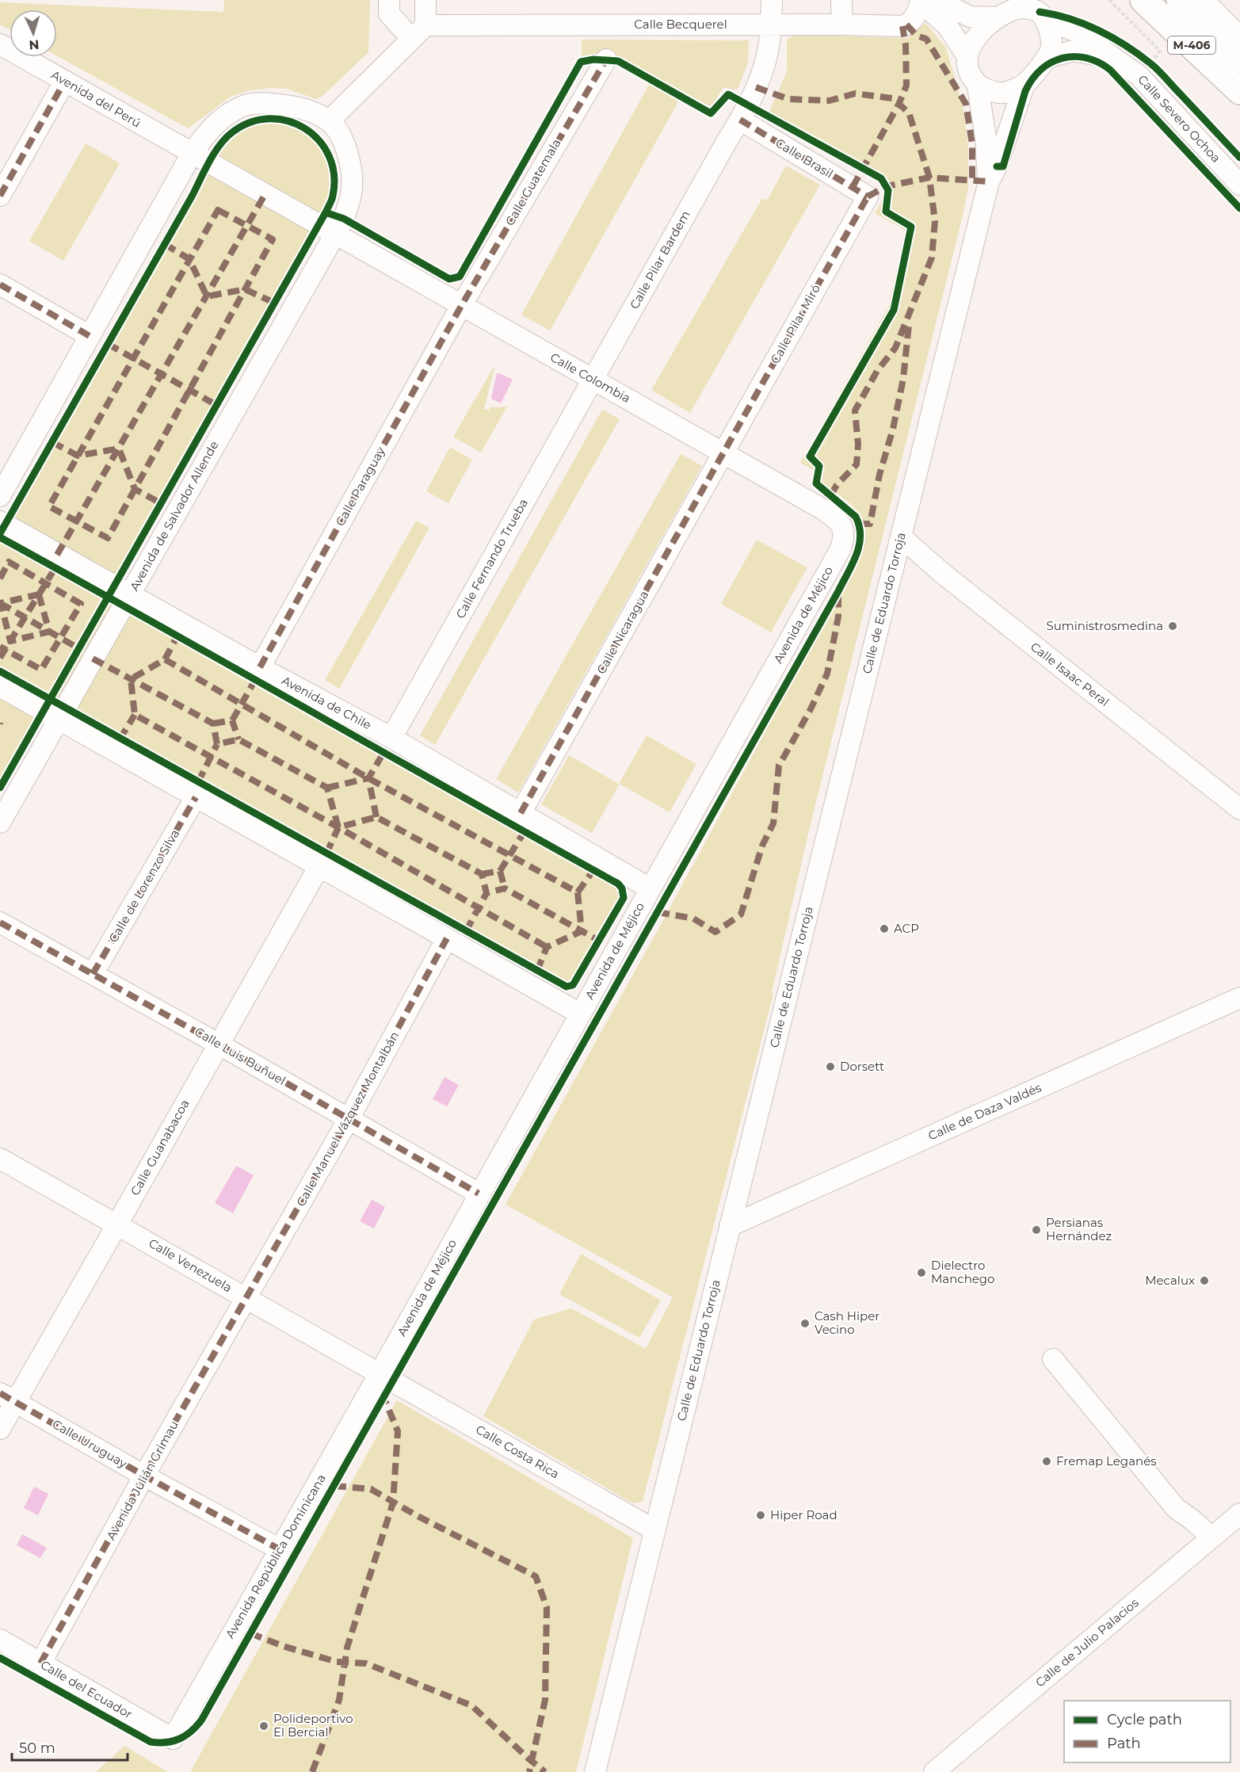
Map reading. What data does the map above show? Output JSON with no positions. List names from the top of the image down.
{
  "streets": {
    "highway": ["M-406"],
    "street": [
      "Calle Becquerel",
      "Avenida del Perú",
      "Calle Severo Ochoa",
      "Calle Brasil",
      "Calle Guatemala",
      "Calle Pilar Bardem",
      "Calle Pilar Miró",
      "Calle Colombia",
      "Calle Paraguay",
      "Avenida de Salvador Allende",
      "Calle Fernando Trueba",
      "Calle de Eduardo Torroja",
      "Avenida de Méjico",
      "Calle Nicaragua",
      "Calle Isaac Peral",
      "Avenida de Chile",
      "Calle de Lorenzo Silva",
      "Calle Luis Buñuel",
      "Calle de Daza Valdés",
      "Calle Manuel Vázquez Montalbán",
      "Calle Guanabacoa",
      "Calle Venezuela",
      "Calle Uruguay",
      "Calle Costa Rica",
      "Avenida Julián Grimau",
      "Avenida República Dominicana",
      "Calle de Julio Palacios",
      "Calle del Ecuador"
    ]
  },
  "crossings": [
    ["Calle Becquerel", "Calle Pilar Bardem"],
    ["Calle Severo Ochoa", "Calle de Eduardo Torroja"],
    ["Calle Brasil", "Calle Pilar Bardem"],
    ["Calle Brasil", "Calle Pilar Miró"],
    ["Calle Guatemala", "Calle Colombia"],
    ["Calle Guatemala", "Calle Paraguay"],
    ["Calle Pilar Bardem", "Calle Colombia"],
    ["Calle Pilar Bardem", "Calle Fernando Trueba"],
    ["Calle Pilar Miró", "Calle Colombia"],
    ["Calle Pilar Miró", "Calle Nicaragua"],
    ["Calle Colombia", "Calle Paraguay"],
    ["Calle Colombia", "Avenida de Salvador Allende"],
    ["Calle Colombia", "Calle Fernando Trueba"],
    ["Calle Colombia", "Avenida de Méjico"],
    ["Calle Colombia", "Calle Nicaragua"],
    ["Calle Paraguay", "Avenida de Chile"],
    ["Avenida de Salvador Allende", "Avenida de Chile"],
    ["Calle Fernando Trueba", "Avenida de Chile"],
    ["Calle de Eduardo Torroja", "Calle Isaac Peral"],
    ["Calle de Eduardo Torroja", "Calle de Daza Valdés"],
    ["Calle de Eduardo Torroja", "Calle Costa Rica"],
    ["Avenida de Méjico", "Avenida de Chile"],
    ["Avenida de Méjico", "Calle Luis Buñuel"],
    ["Avenida de Méjico", "Calle Venezuela"],
    ["Avenida de Méjico", "Calle Costa Rica"],
    ["Avenida de Méjico", "Avenida República Dominicana"],
    ["Calle Nicaragua", "Avenida de Chile"],
    ["Calle de Lorenzo Silva", "Calle Luis Buñuel"],
    ["Calle Luis Buñuel", "Calle Manuel Vázquez Montalbán"],
    ["Calle Luis Buñuel", "Calle Guanabacoa"],
    ["Calle Manuel Vázquez Montalbán", "Calle Venezuela"],
    ["Calle Manuel Vázquez Montalbán", "Avenida Julián Grimau"],
    ["Calle Guanabacoa", "Calle Venezuela"],
    ["Calle Guanabacoa", "Calle Uruguay"],
    ["Calle Venezuela", "Calle Costa Rica"],
    ["Calle Venezuela", "Avenida Julián Grimau"],
    ["Calle Venezuela", "Avenida República Dominicana"],
    ["Calle Uruguay", "Avenida Julián Grimau"],
    ["Calle Uruguay", "Avenida República Dominicana"],
    ["Calle Costa Rica", "Avenida República Dominicana"],
    ["Avenida Julián Grimau", "Calle del Ecuador"],
    ["Avenida República Dominicana", "Calle del Ecuador"]
  ],
  "places": [
    "Suministrosmedina",
    "ACP",
    "Dorsett",
    "Persianas Hernández",
    "Dielectro Manchego",
    "Mecalux",
    "Cash Hiper Vecino",
    "Fremap Leganés",
    "Hiper Road",
    "Polideportivo El Bercial"
  ],
  "legend": ["Cycle path", "Path"],
  "scale_bar": "50 m",
  "north": "bottom"
}
